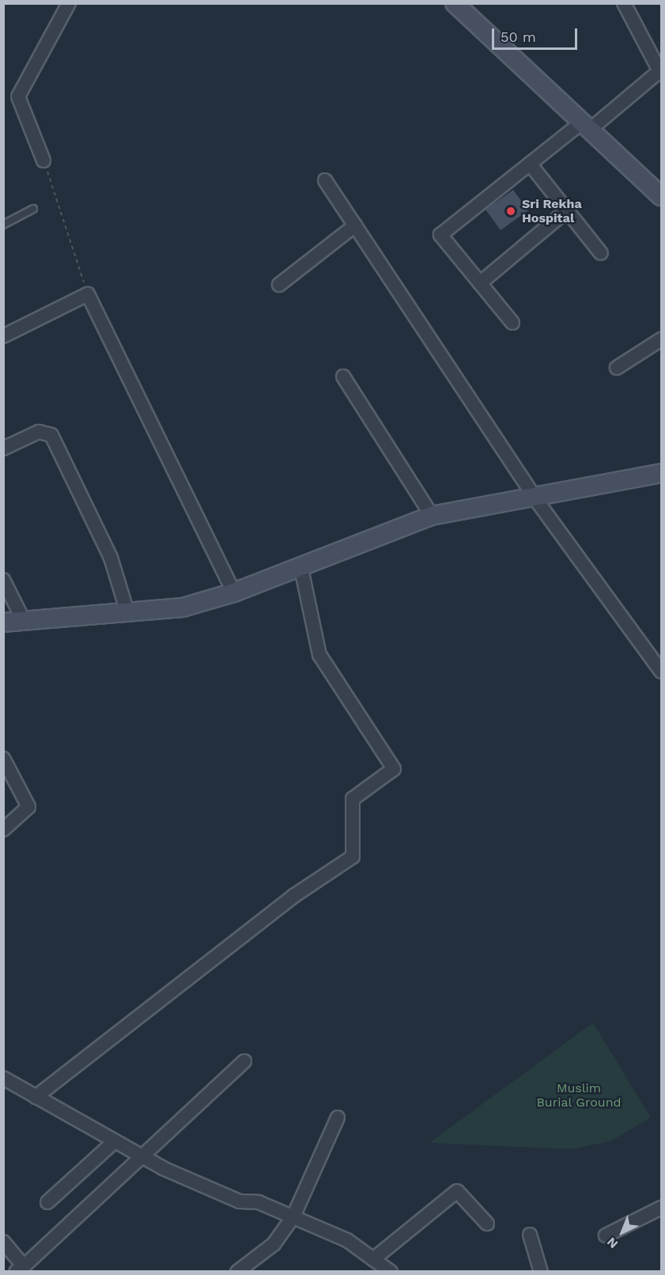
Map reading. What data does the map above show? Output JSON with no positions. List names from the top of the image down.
{
  "parks": ["Muslim Burial Ground"],
  "places": ["Sri Rekha Hospital"],
  "scale_bar": "50 m",
  "north": "bottom left"
}
